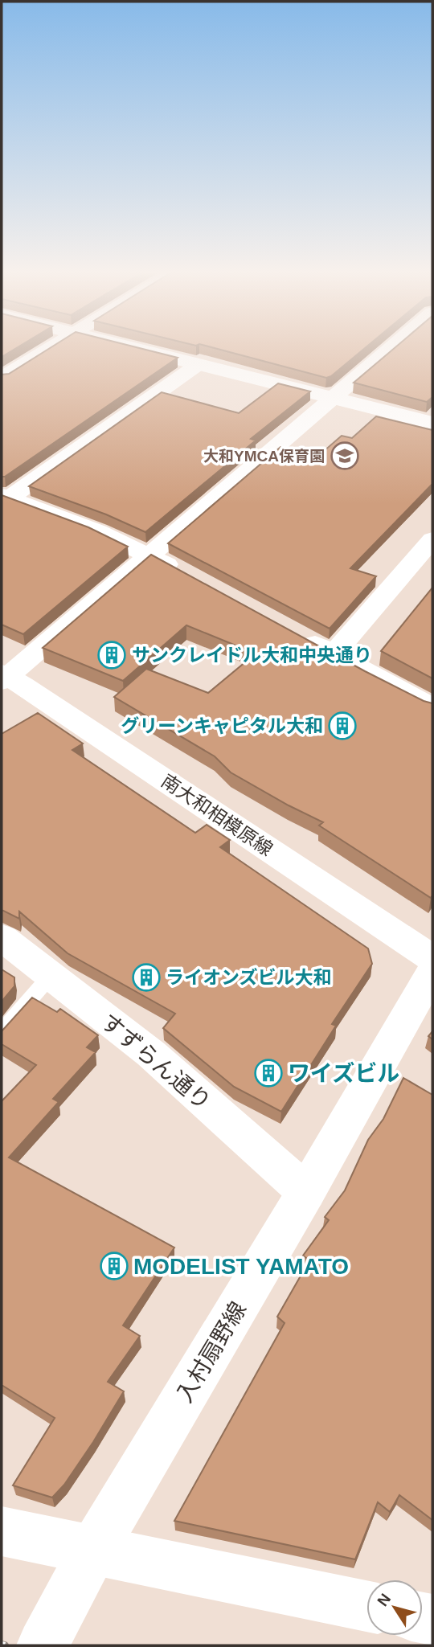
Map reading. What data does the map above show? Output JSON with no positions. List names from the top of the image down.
{
  "streets": {
    "street": ["南大和相模原線", "すずらん通り", "入村扇野線"]
  },
  "crossings": [
    ["すずらん通り", "入村扇野線"]
  ],
  "places": {
    "school or university": ["大和YMCA保育園"],
    "building": [
      "サンクレイドル大和中央通り",
      "グリーンキャピタル大和",
      "ライオンズビル大和",
      "ワイズビル",
      "MODELIST YAMATO"
    ]
  },
  "north": "top left"
}
